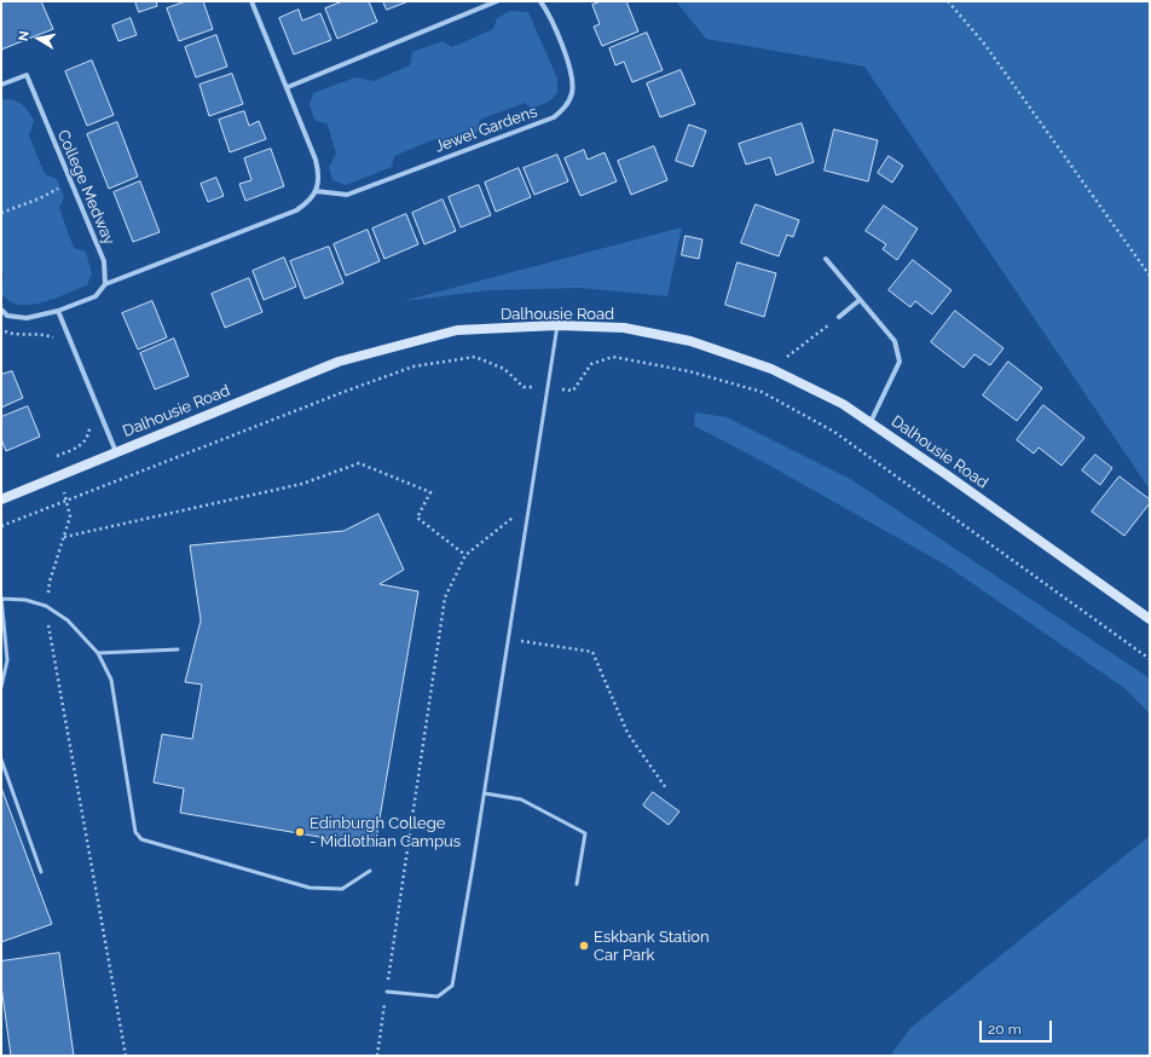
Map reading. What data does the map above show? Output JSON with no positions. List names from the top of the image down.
{
  "streets": {
    "main road": ["Dalhousie Road"],
    "street": ["Jewel Gardens", "College Medway"]
  },
  "places": ["Edinburgh College - Midlothian Campus", "Eskbank Station Car Park"],
  "scale_bar": "20 m",
  "north": "left"
}
